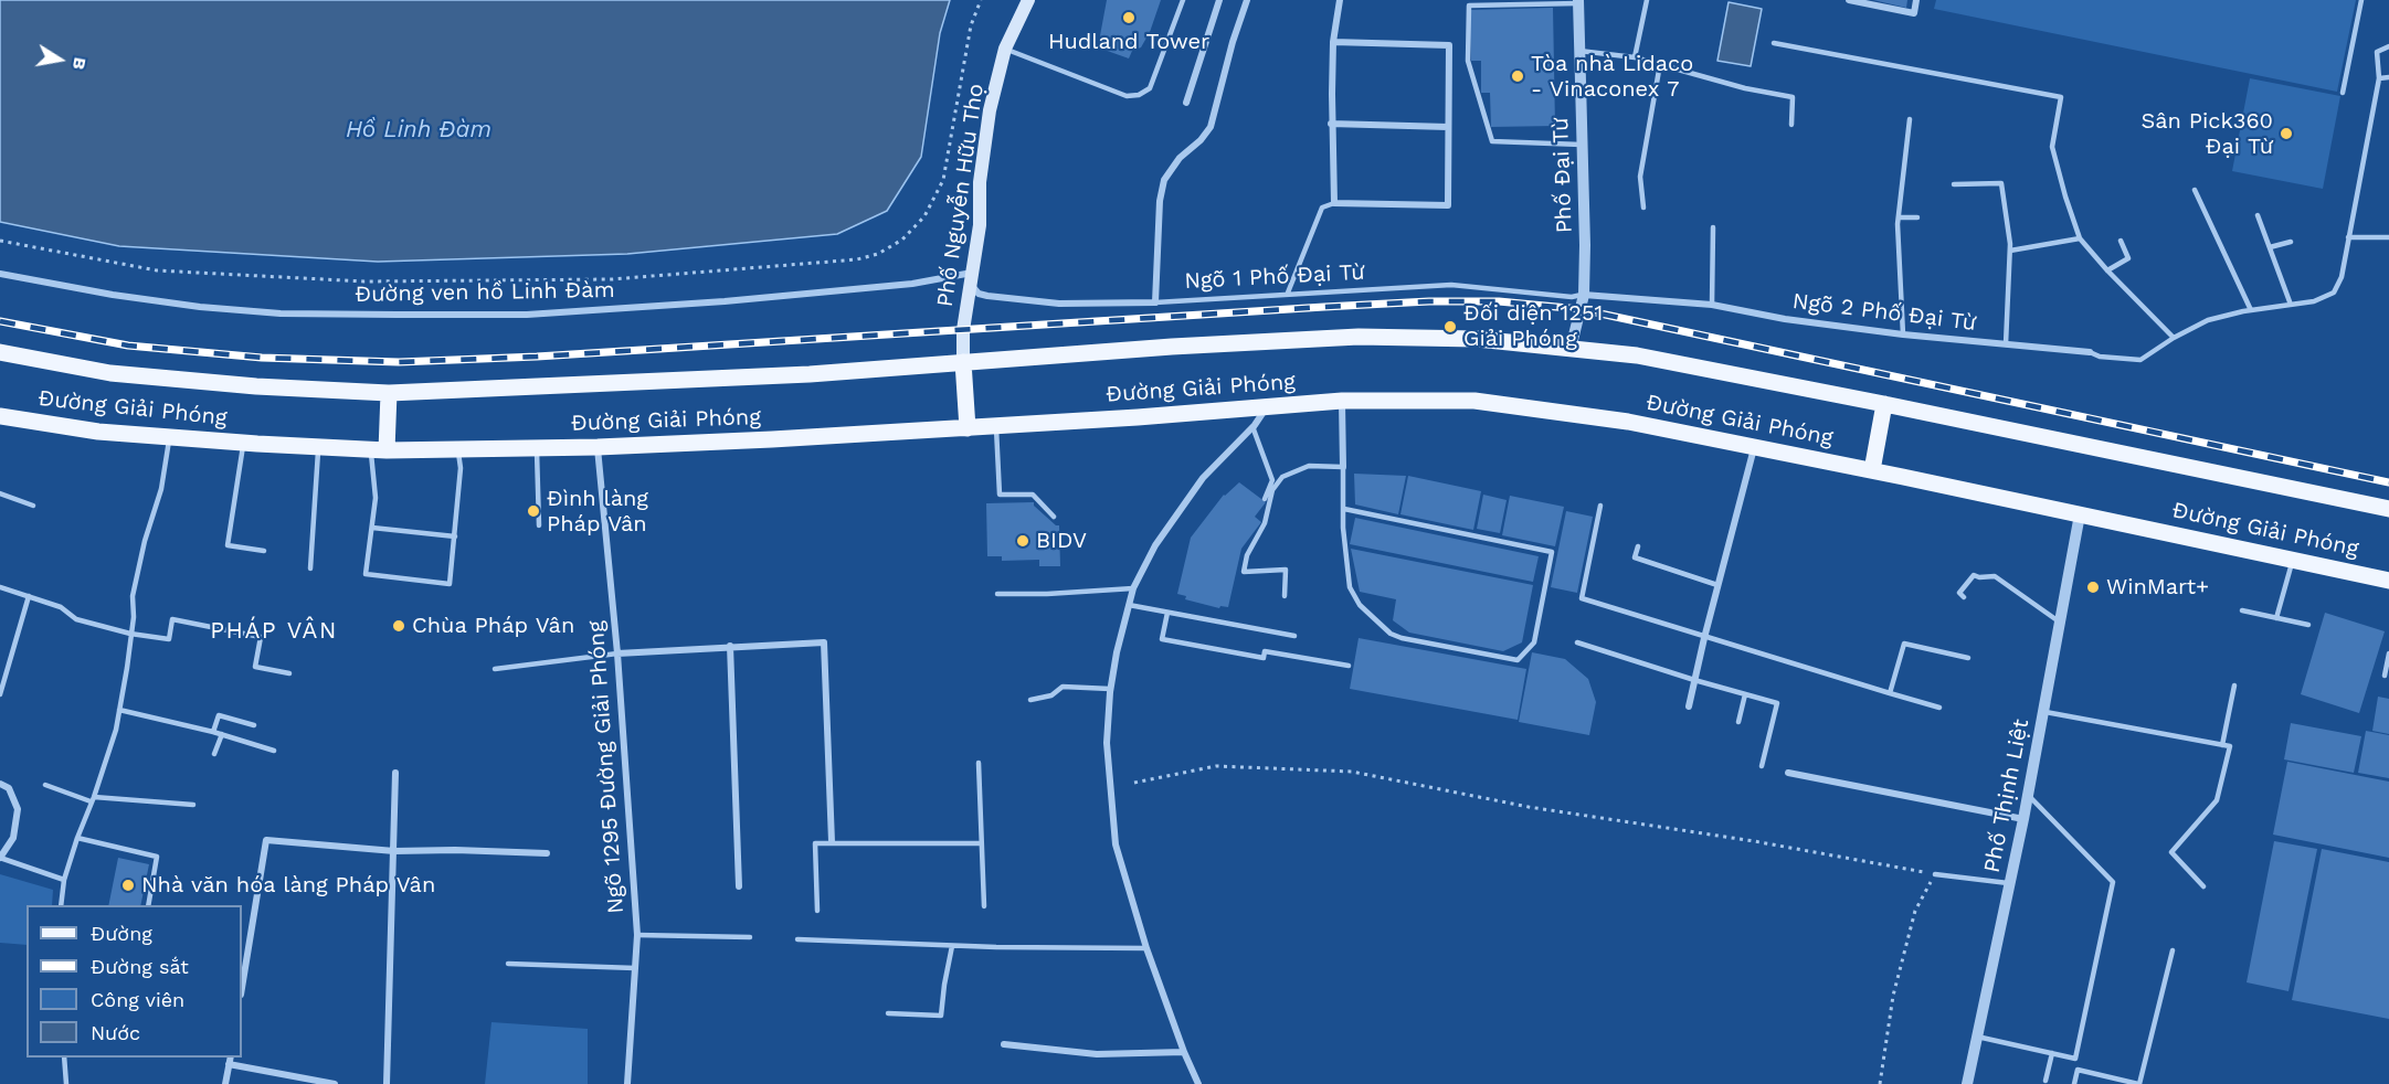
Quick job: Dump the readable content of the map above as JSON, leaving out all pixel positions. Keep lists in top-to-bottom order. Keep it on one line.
{"streets":{"main road":["Phố Nguyễn Hữu Thọ","Đường Giải Phóng"],"street":["Phố Đại Từ","Ngõ 1 Phố Đại Từ","Đường ven hồ Linh Đàm","Ngõ 2 Phố Đại Từ","Ngõ 1295 Đường Giải Phóng","Phố Thịnh Liệt"]},"crossings":[["Phố Đại Từ","Ngõ 1 Phố Đại Từ"],["Phố Đại Từ","Ngõ 2 Phố Đại Từ"],["Phố Đại Từ","Đường Giải Phóng"],["Phố Nguyễn Hữu Thọ","Ngõ 1 Phố Đại Từ"],["Phố Nguyễn Hữu Thọ","Đường ven hồ Linh Đàm"],["Phố Nguyễn Hữu Thọ","Đường Giải Phóng"],["Ngõ 1 Phố Đại Từ","Đường ven hồ Linh Đàm"],["Ngõ 1 Phố Đại Từ","Ngõ 2 Phố Đại Từ"],["Đường Giải Phóng","Ngõ 1295 Đường Giải Phóng"],["Đường Giải Phóng","Phố Thịnh Liệt"]],"districts":["PHÁP VÂN"],"water":["Hồ Linh Đàm"],"places":["Hudland Tower","Tòa nhà Lidaco - Vinaconex 7","Sân Pick360 Đại Từ","Đối diện 1251 Giải Phóng","Đình làng Pháp Vân","BIDV","WinMart+","Chùa Pháp Vân","Nhà văn hóa làng Pháp Vân"],"legend":["Đường","Đường sắt","Công viên","Nước"],"north":"right"}
